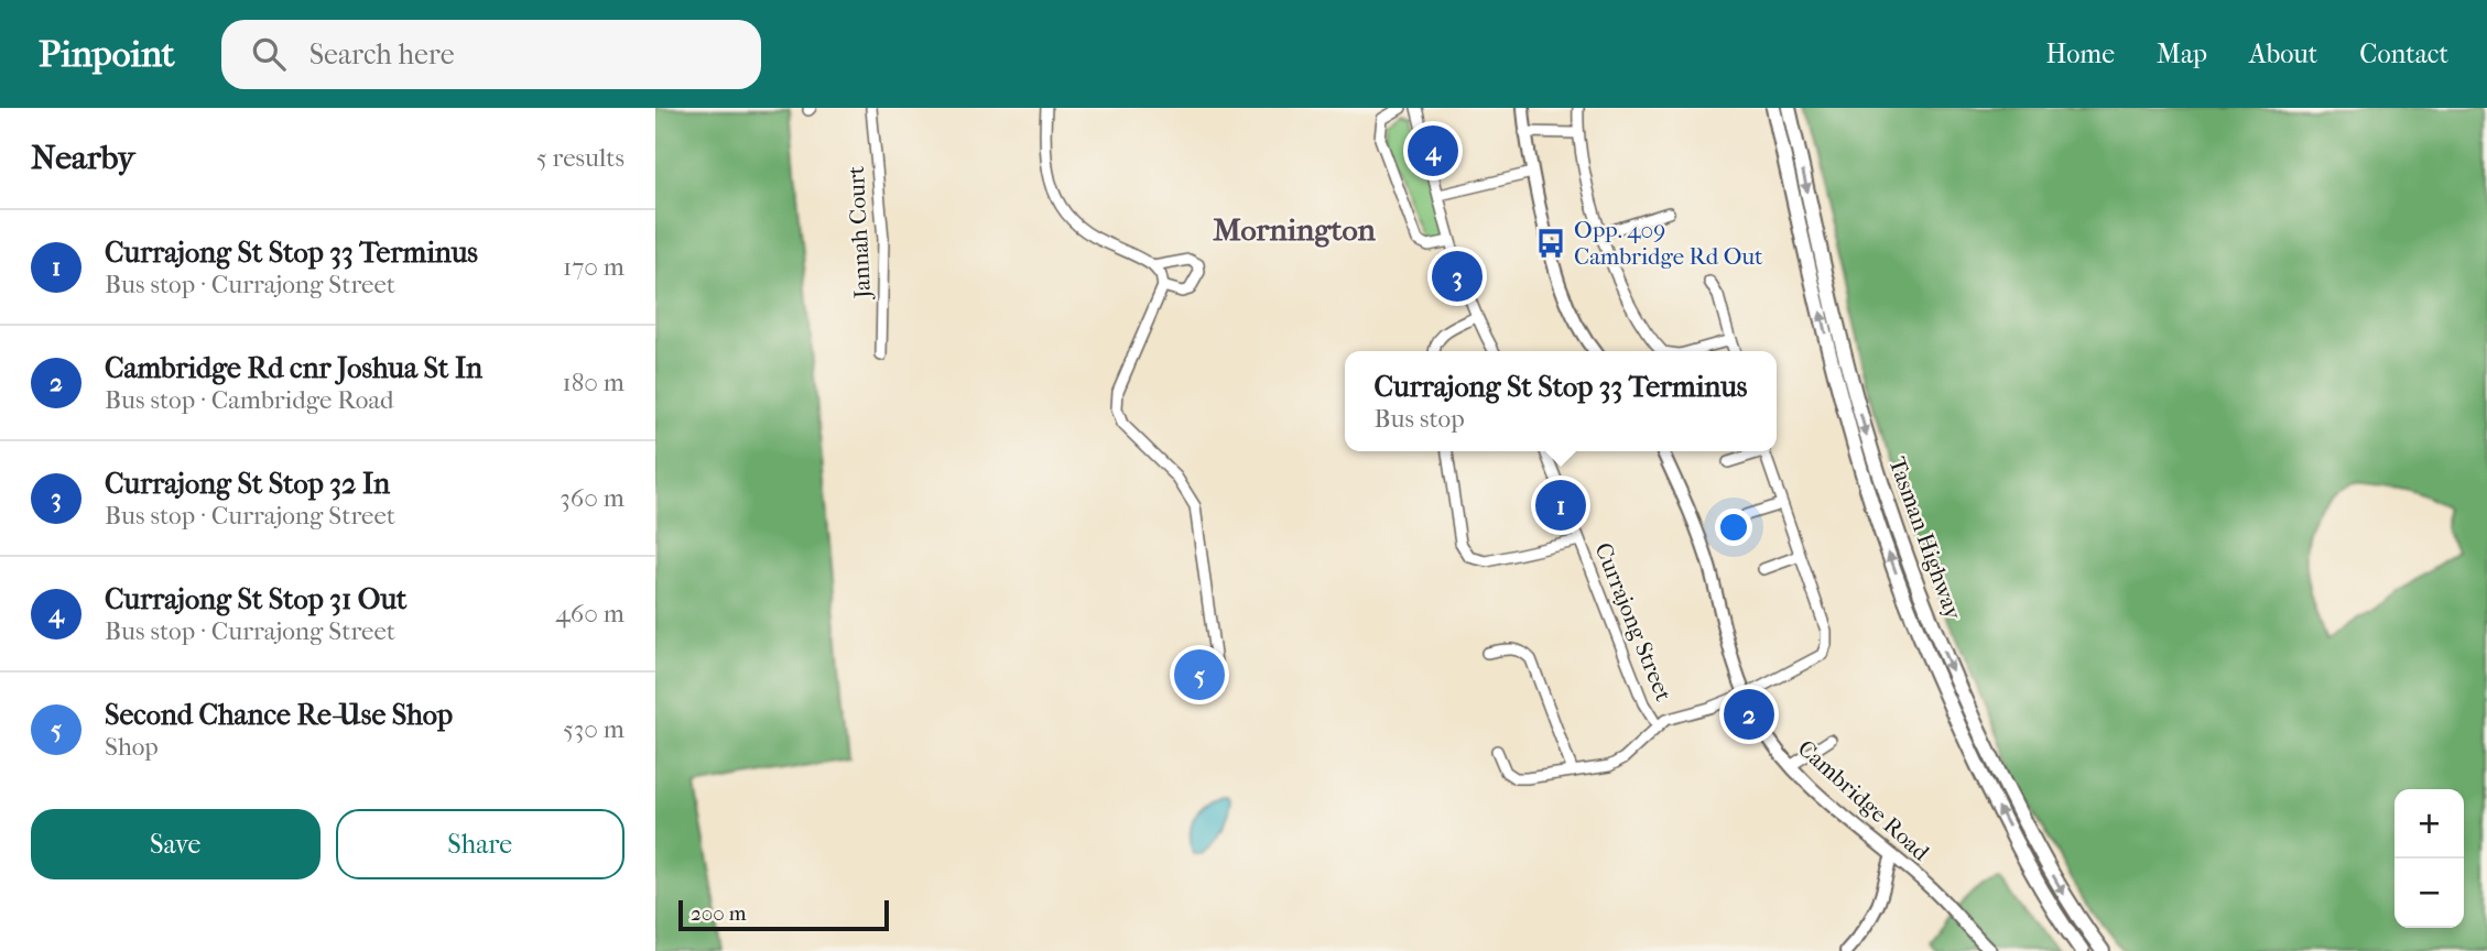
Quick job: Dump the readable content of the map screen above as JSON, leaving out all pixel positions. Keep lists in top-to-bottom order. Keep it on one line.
{"streets":{"highway":["Tasman Highway"],"main road":["Cambridge Road"],"street":["Jannah Court","Currajong Street"]},"districts":["Mornington"],"places":{"bus stop":["Opp. 409 Cambridge Rd Out"]},"scale_bar":"200 m","page":{"header":"Pinpoint","search":"Search here","nav":["Home","Map","About","Contact"],"heading":["Nearby","5 results"],"pins":["4","3","1","5","2"],"list":[{"mark":"1","name":"Currajong St Stop 33 Terminus","note":"Bus stop · Currajong Street","value":"170 m"},{"mark":"2","name":"Cambridge Rd cnr Joshua St In","note":"Bus stop · Cambridge Road","value":"180 m"},{"mark":"3","name":"Currajong St Stop 32 In","note":"Bus stop · Currajong Street","value":"360 m"},{"mark":"4","name":"Currajong St Stop 31 Out","note":"Bus stop · Currajong Street","value":"460 m"},{"mark":"5","name":"Second Chance Re-Use Shop","note":"Shop","value":"530 m"}],"popup":["Currajong St Stop 33 Terminus","Bus stop"],"buttons":["Save","Share"],"map_buttons":["+","−"],"scale":"200 m"}}
